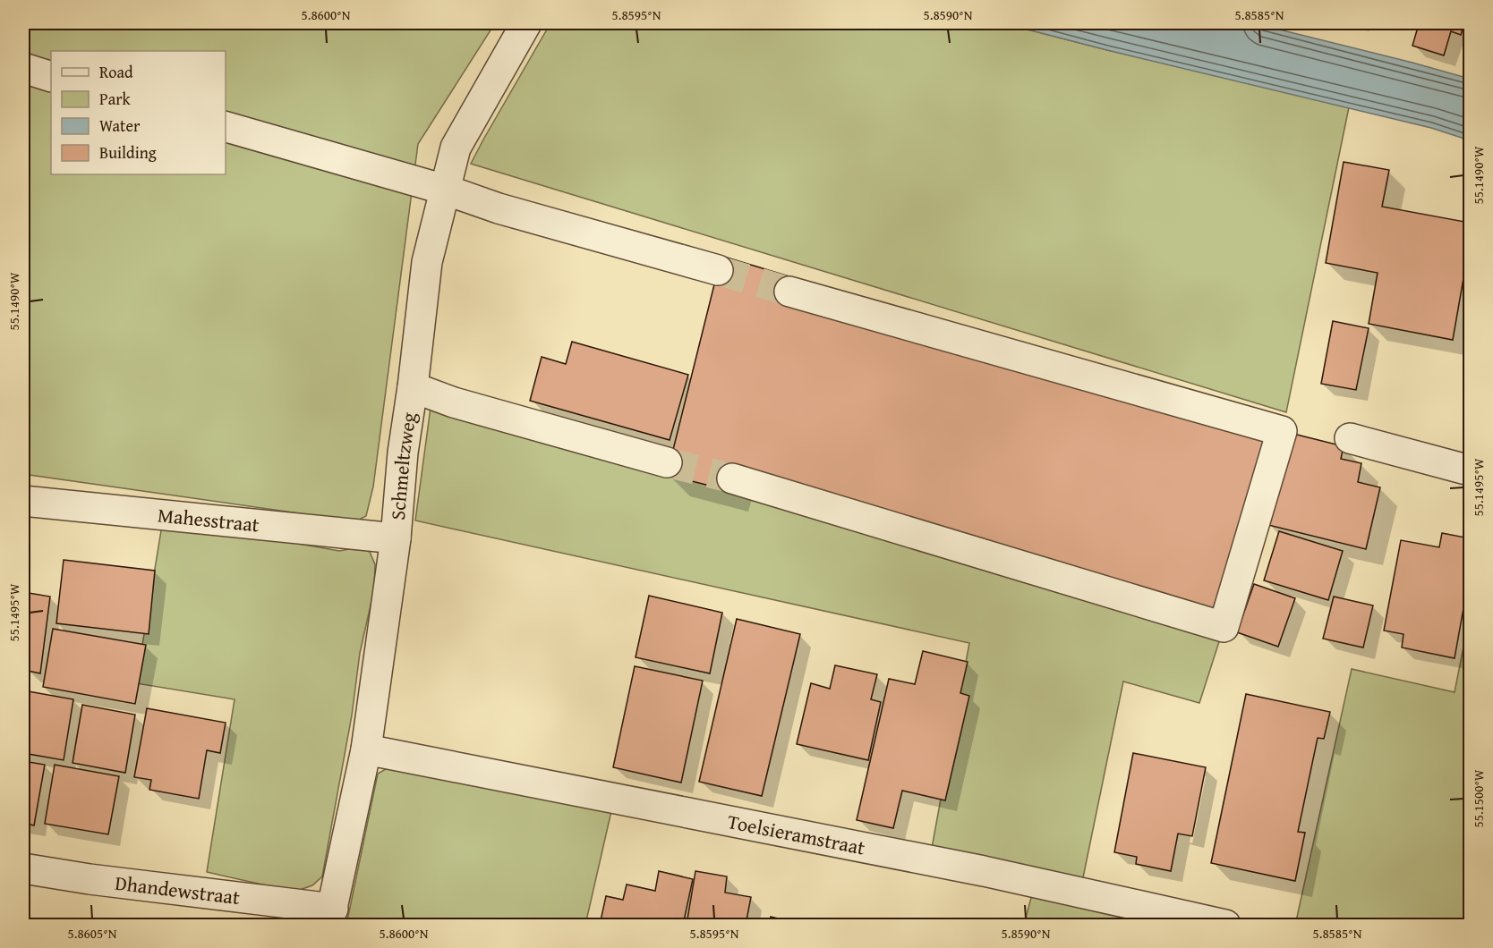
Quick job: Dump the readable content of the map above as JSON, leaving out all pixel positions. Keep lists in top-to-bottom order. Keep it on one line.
{"streets":{"street":["Schmeltzweg","Mahesstraat","Toelsieramstraat","Dhandewstraat"]},"crossings":[["Schmeltzweg","Mahesstraat"],["Schmeltzweg","Toelsieramstraat"],["Schmeltzweg","Dhandewstraat"]],"legend":["Road","Park","Water","Building"],"coordinates":["5.8600°N","5.8595°N","5.8590°N","5.8585°N","55.1490°W","55.1495°W","55.1500°W","5.8605°N"]}
